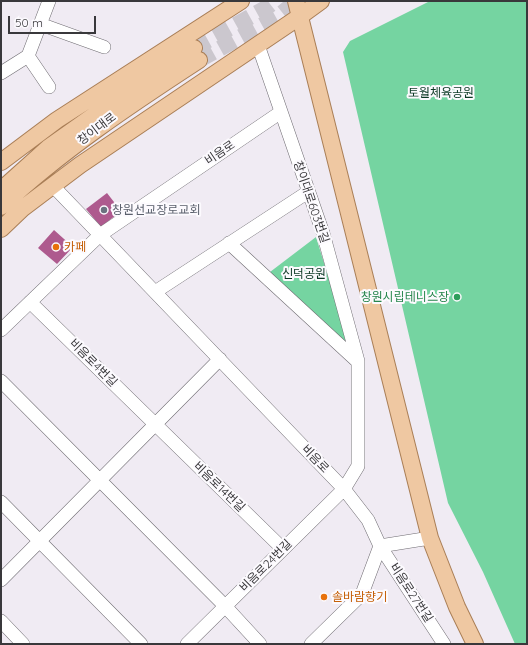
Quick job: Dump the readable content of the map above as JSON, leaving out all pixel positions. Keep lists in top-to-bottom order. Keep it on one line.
{"streets":{"main road":["창이대로"],"street":["비음로","창이대로603번길","비음로4번길","비음로14번길","비음로24번길","비음로27번길"]},"crossings":[["비음로","창이대로603번길"],["비음로","비음로24번길"],["비음로","비음로27번길"],["창이대로603번길","비음로24번길"],["비음로4번길","비음로14번길"],["비음로14번길","비음로24번길"]],"parks":["토월체육공원","신덕공원"],"places":["창원선교장로교회","카페","창원시립테니스장","솔바람향기"],"scale_bar":"50 m"}
